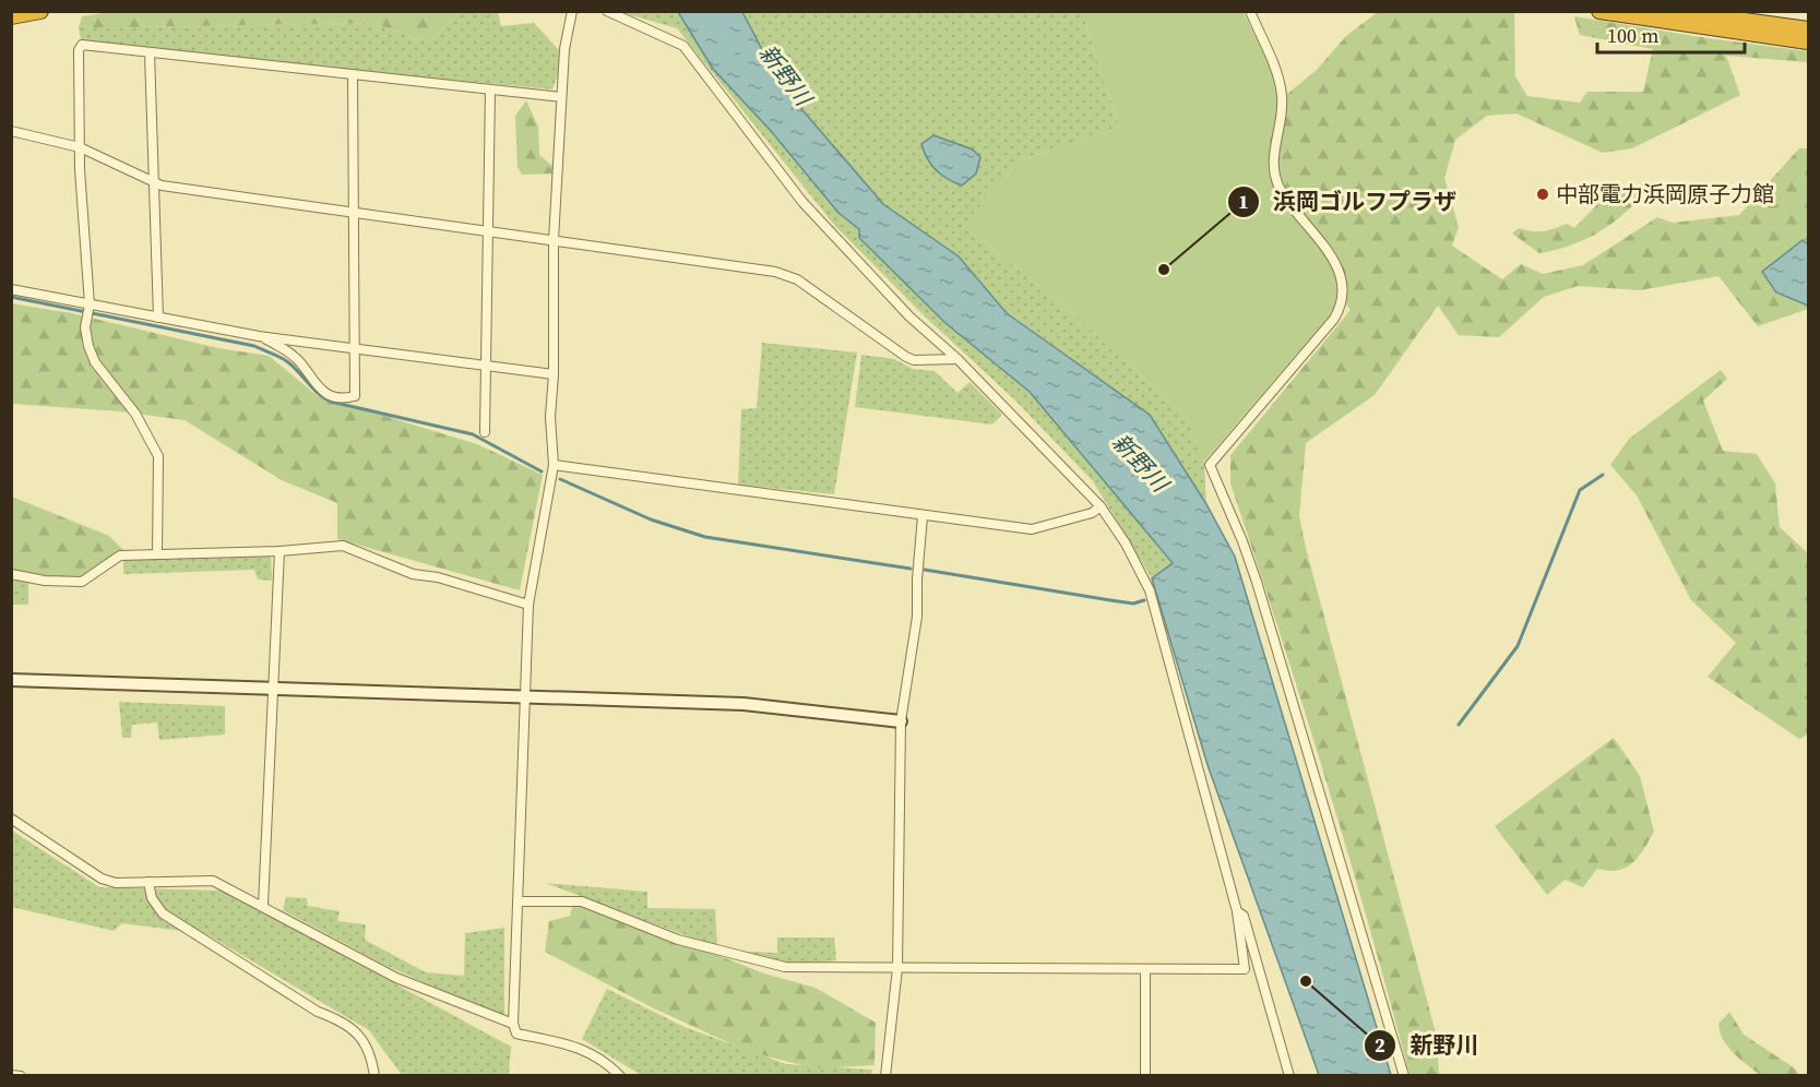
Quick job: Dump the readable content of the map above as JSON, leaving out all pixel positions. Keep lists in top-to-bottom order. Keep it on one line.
{"water":["新野川"],"places":["中部電力浜岡原子力館","浜岡ゴルフプラザ","新野川"],"scale_bar":"100 m"}
